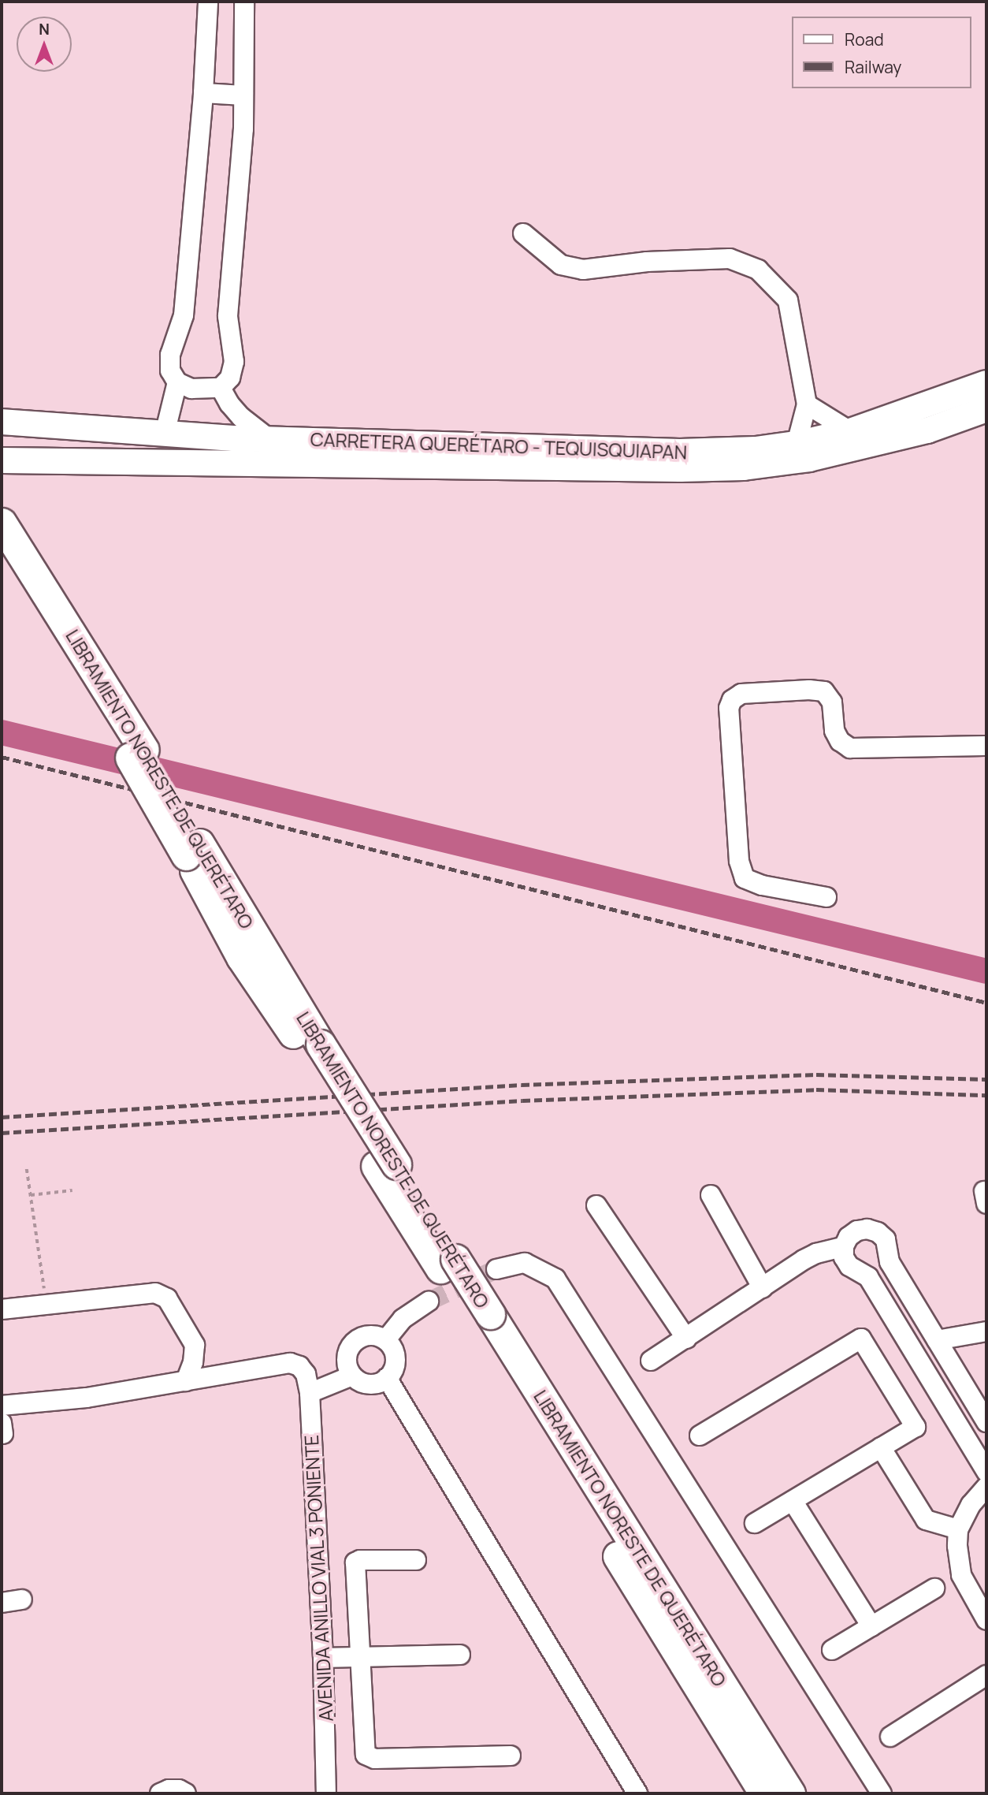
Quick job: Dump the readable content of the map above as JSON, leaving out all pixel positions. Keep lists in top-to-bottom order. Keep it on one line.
{"streets":{"highway":["LIBRAMIENTO NORESTE DE QUERÉTARO"],"main road":["CARRETERA QUERÉTARO - TEQUISQUIAPAN"],"street":["AVENIDA ANILLO VIAL 3 PONIENTE"]},"legend":["Road","Railway"],"north":"top"}
